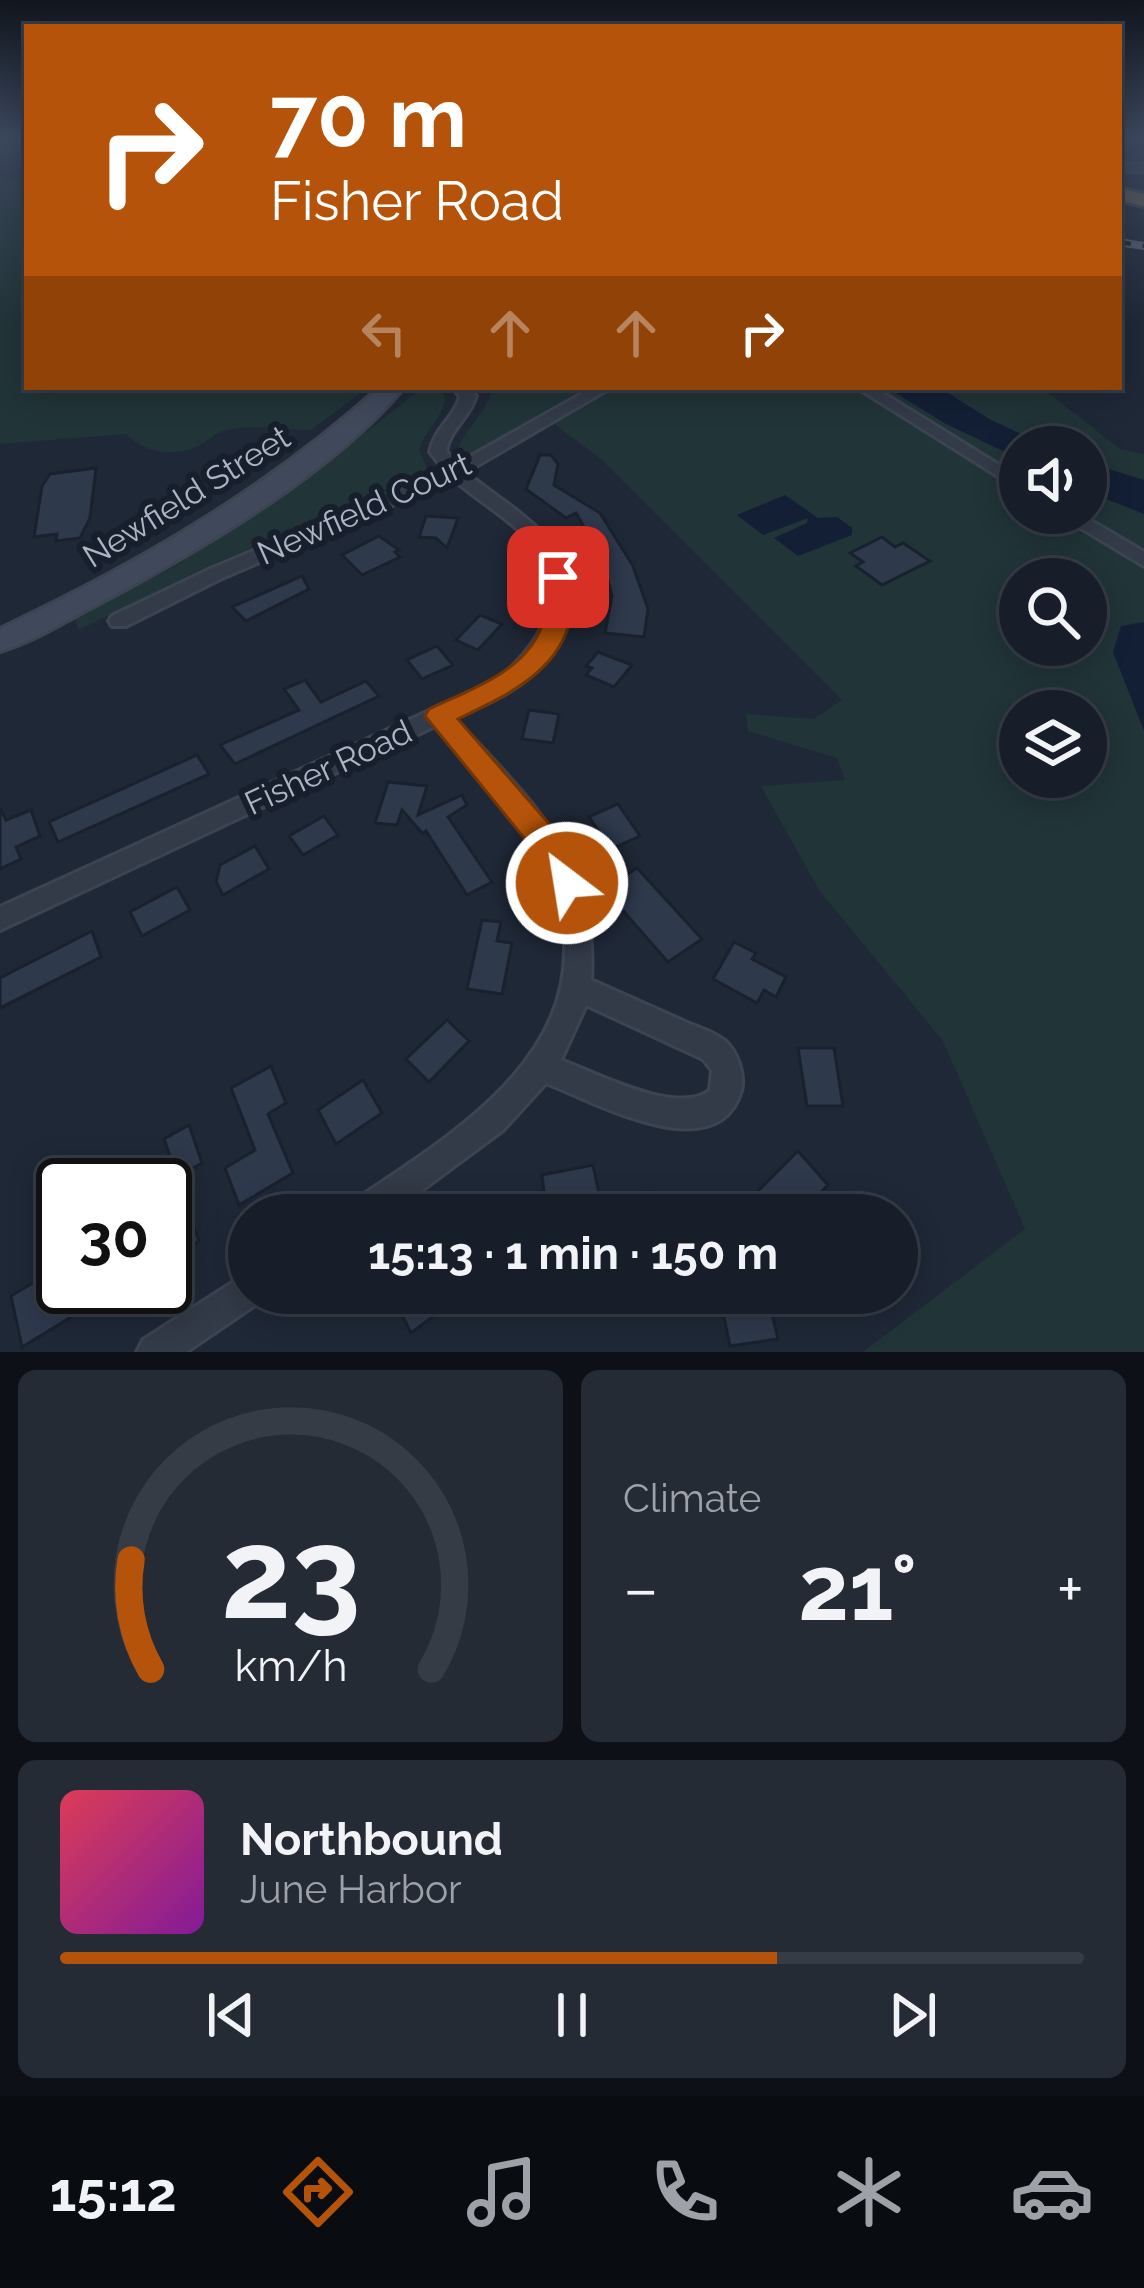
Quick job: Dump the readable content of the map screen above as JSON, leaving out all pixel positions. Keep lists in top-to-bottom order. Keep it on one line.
{"streets":{"main road":["Newfield Street"],"street":["Newfield Court","Fisher Road"]},"crossings":[["Newfield Court","Fisher Road"]],"page":{"turn":["70 m","Fisher Road"],"limit":"30","trip":"15:13 · 1 min · 150 m","tile":"Climate","heat":["−","21°","+"],"song":["Northbound","June Harbor"],"tabs":"15:12","gauge":["23","km/h"]}}
